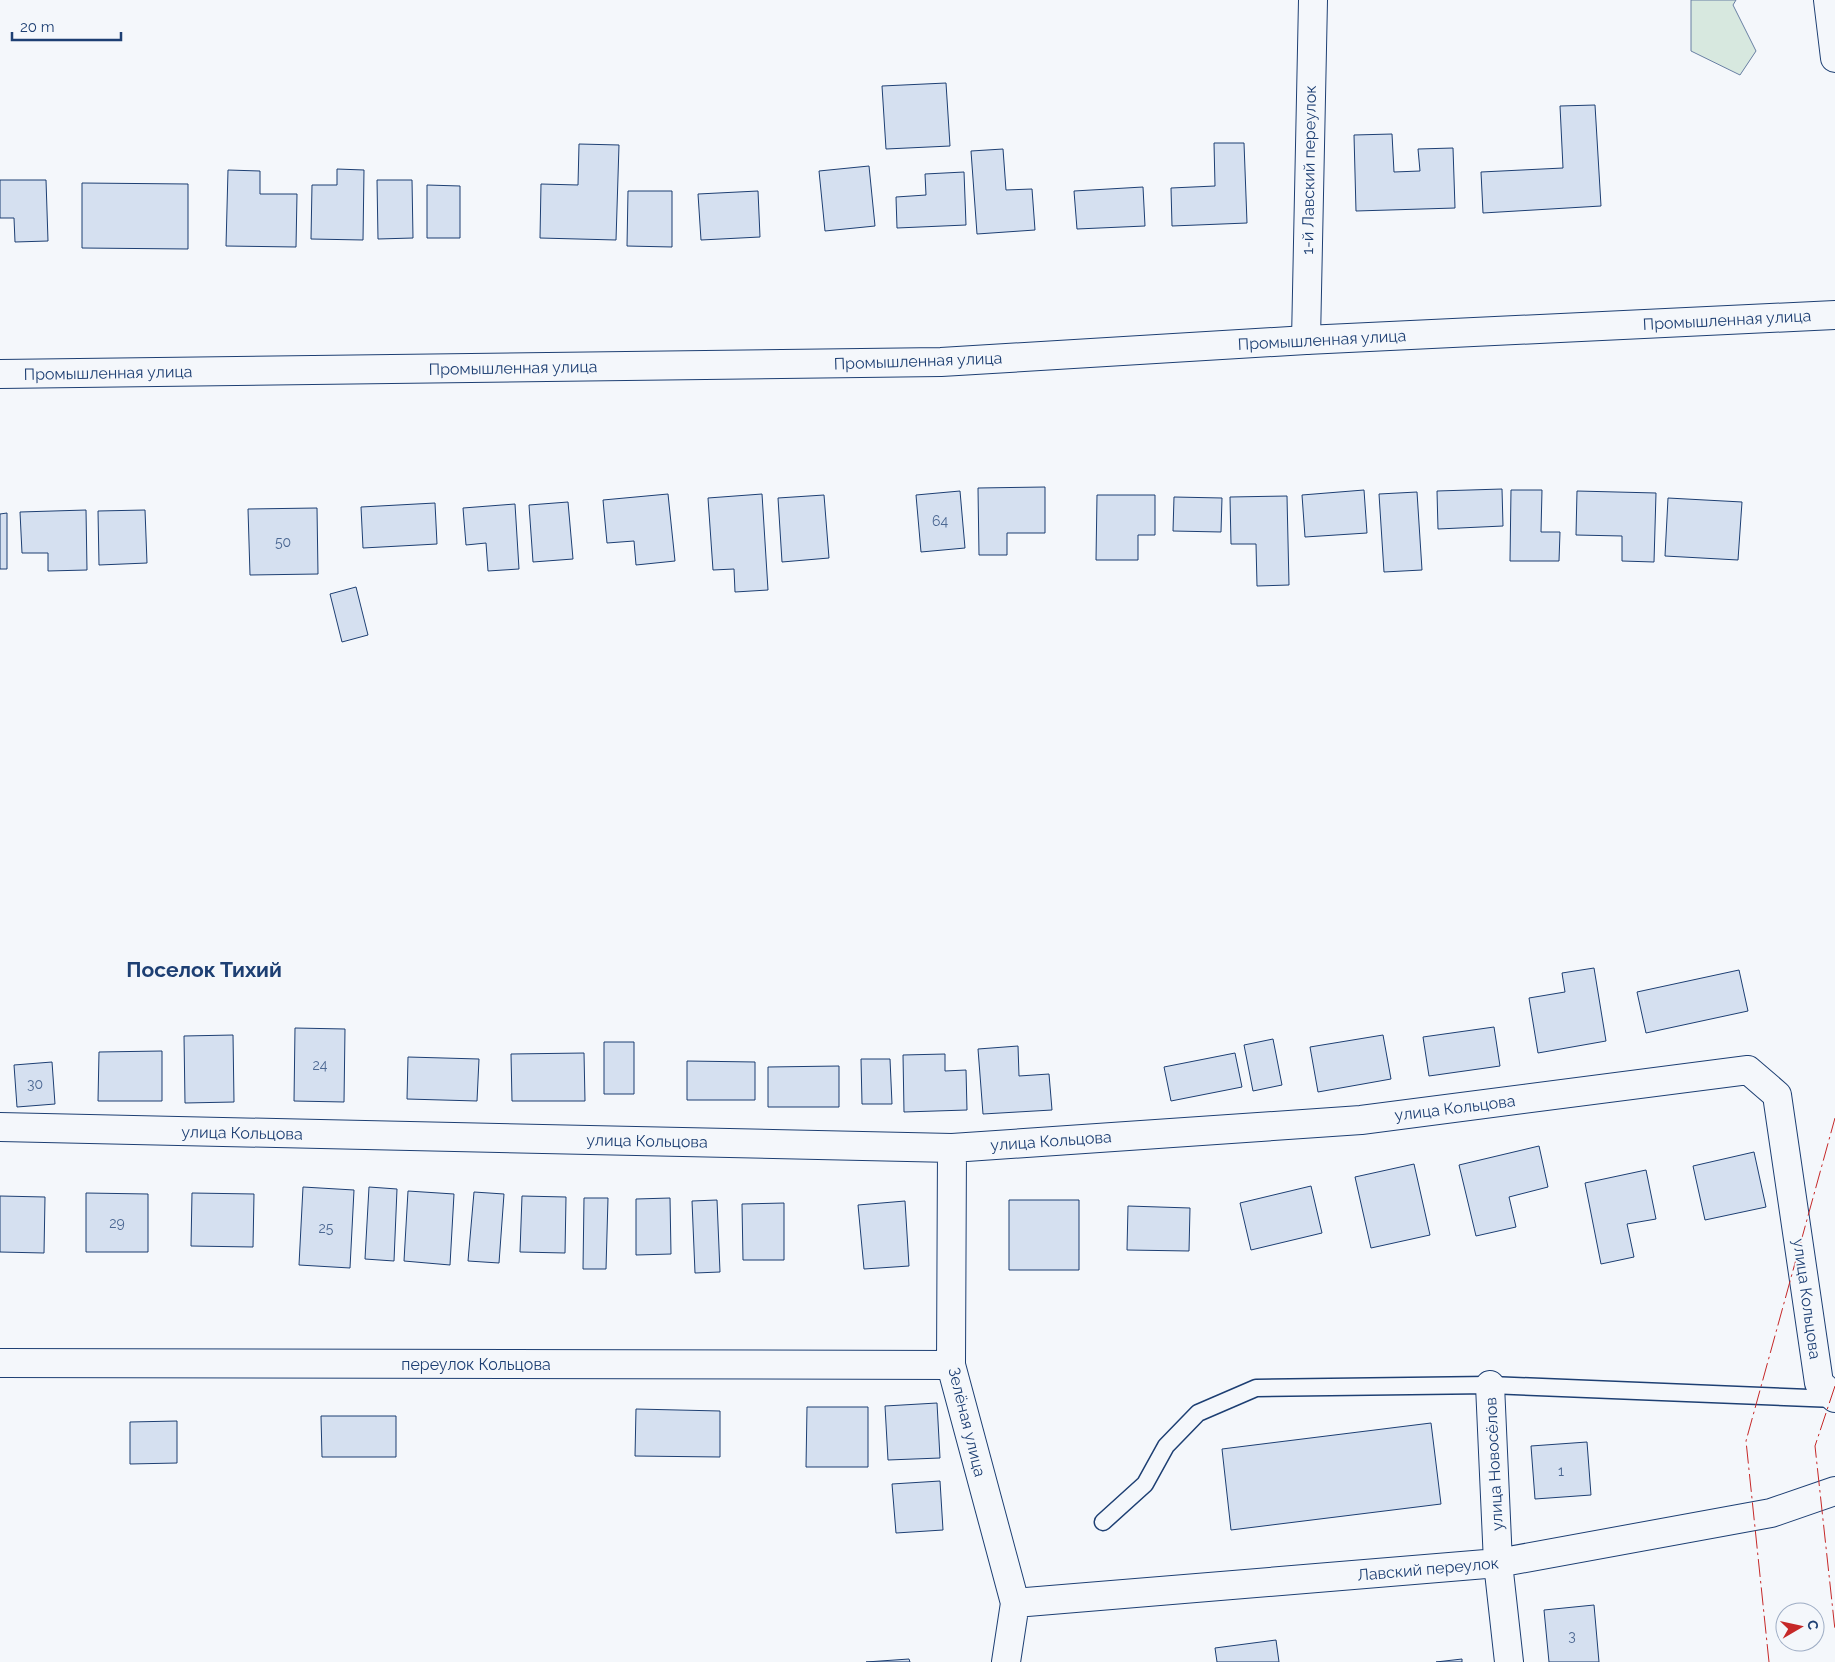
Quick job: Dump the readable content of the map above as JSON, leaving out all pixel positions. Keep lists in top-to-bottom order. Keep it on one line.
{"streets":{"main road":["1-й Лавский переулок","Промышленная улица","улица Кольцова","переулок Кольцова","Зелёная улица","улица Новосёлов","Лавский переулок"]},"crossings":[["1-й Лавский переулок","Промышленная улица"],["улица Кольцова","Зелёная улица"],["переулок Кольцова","Зелёная улица"],["Зелёная улица","Лавский переулок"],["улица Новосёлов","Лавский переулок"]],"districts":["Поселок Тихий"],"house_numbers":["64","50","24","30","29","25","1","3"],"scale_bar":"20 m","north":"right"}
